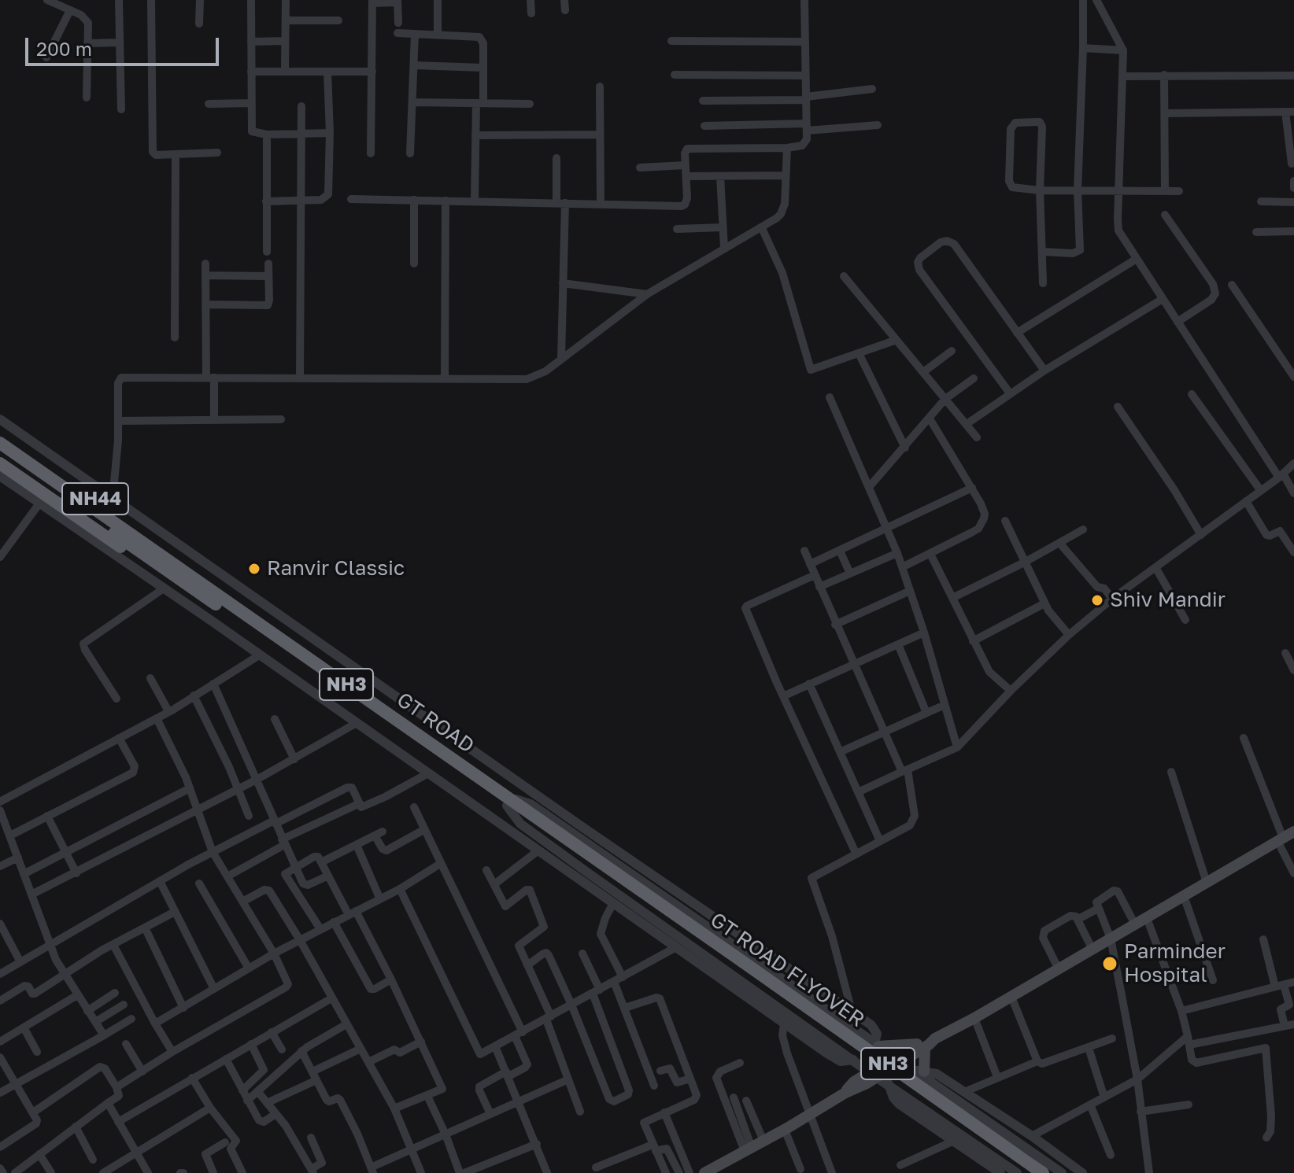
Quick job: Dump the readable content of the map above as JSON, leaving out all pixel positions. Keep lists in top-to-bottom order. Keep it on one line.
{"streets":{"highway":["NH44","NH3","GT ROAD","GT ROAD FLYOVER"]},"crossings":[["NH44","NH3"],["NH44","GT ROAD"],["NH3","GT ROAD"],["GT ROAD","GT ROAD FLYOVER"]],"places":["Ranvir Classic","Shiv Mandir","Parminder Hospital"],"scale_bar":"200 m"}
